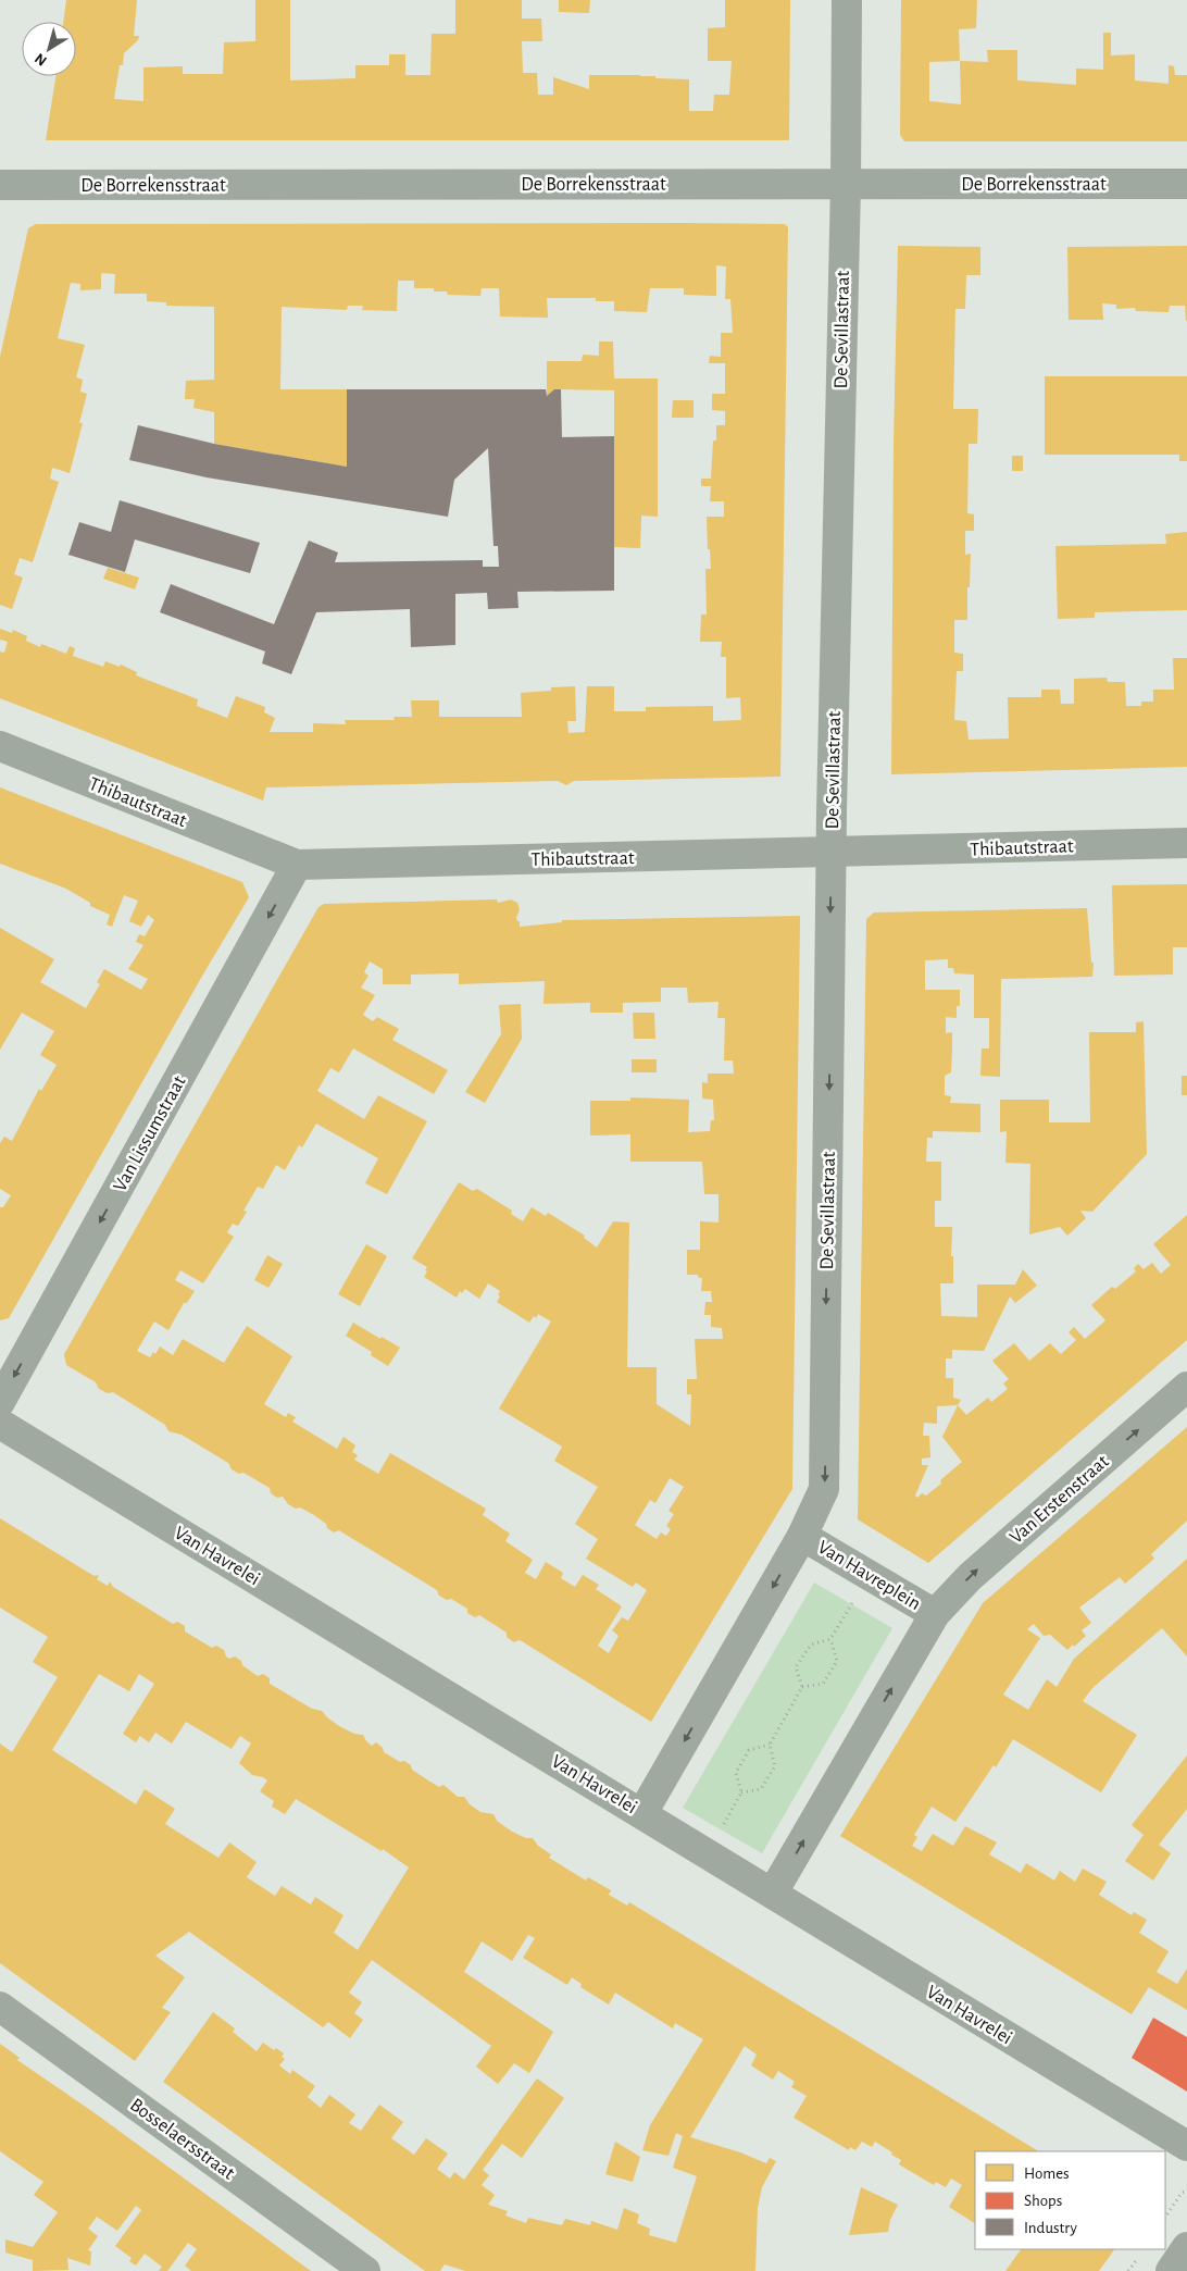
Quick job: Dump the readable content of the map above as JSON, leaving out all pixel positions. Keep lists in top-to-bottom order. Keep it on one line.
{"streets":{"street":["De Borrekensstraat","De Sevillastraat","Thibautstraat","Van Lissumstraat","Van Erstenstraat","Van Havrelei","Van Havreplein","Bosselaersstraat"]},"crossings":[["De Borrekensstraat","De Sevillastraat"],["De Sevillastraat","Thibautstraat"],["De Sevillastraat","Van Havreplein"],["Thibautstraat","Van Lissumstraat"],["Van Erstenstraat","Van Havreplein"],["Van Havrelei","Van Havreplein"]],"one_way":["De Sevillastraat","Van Lissumstraat","Van Erstenstraat"],"legend":["Homes","Shops","Industry"],"north":"bottom left"}
